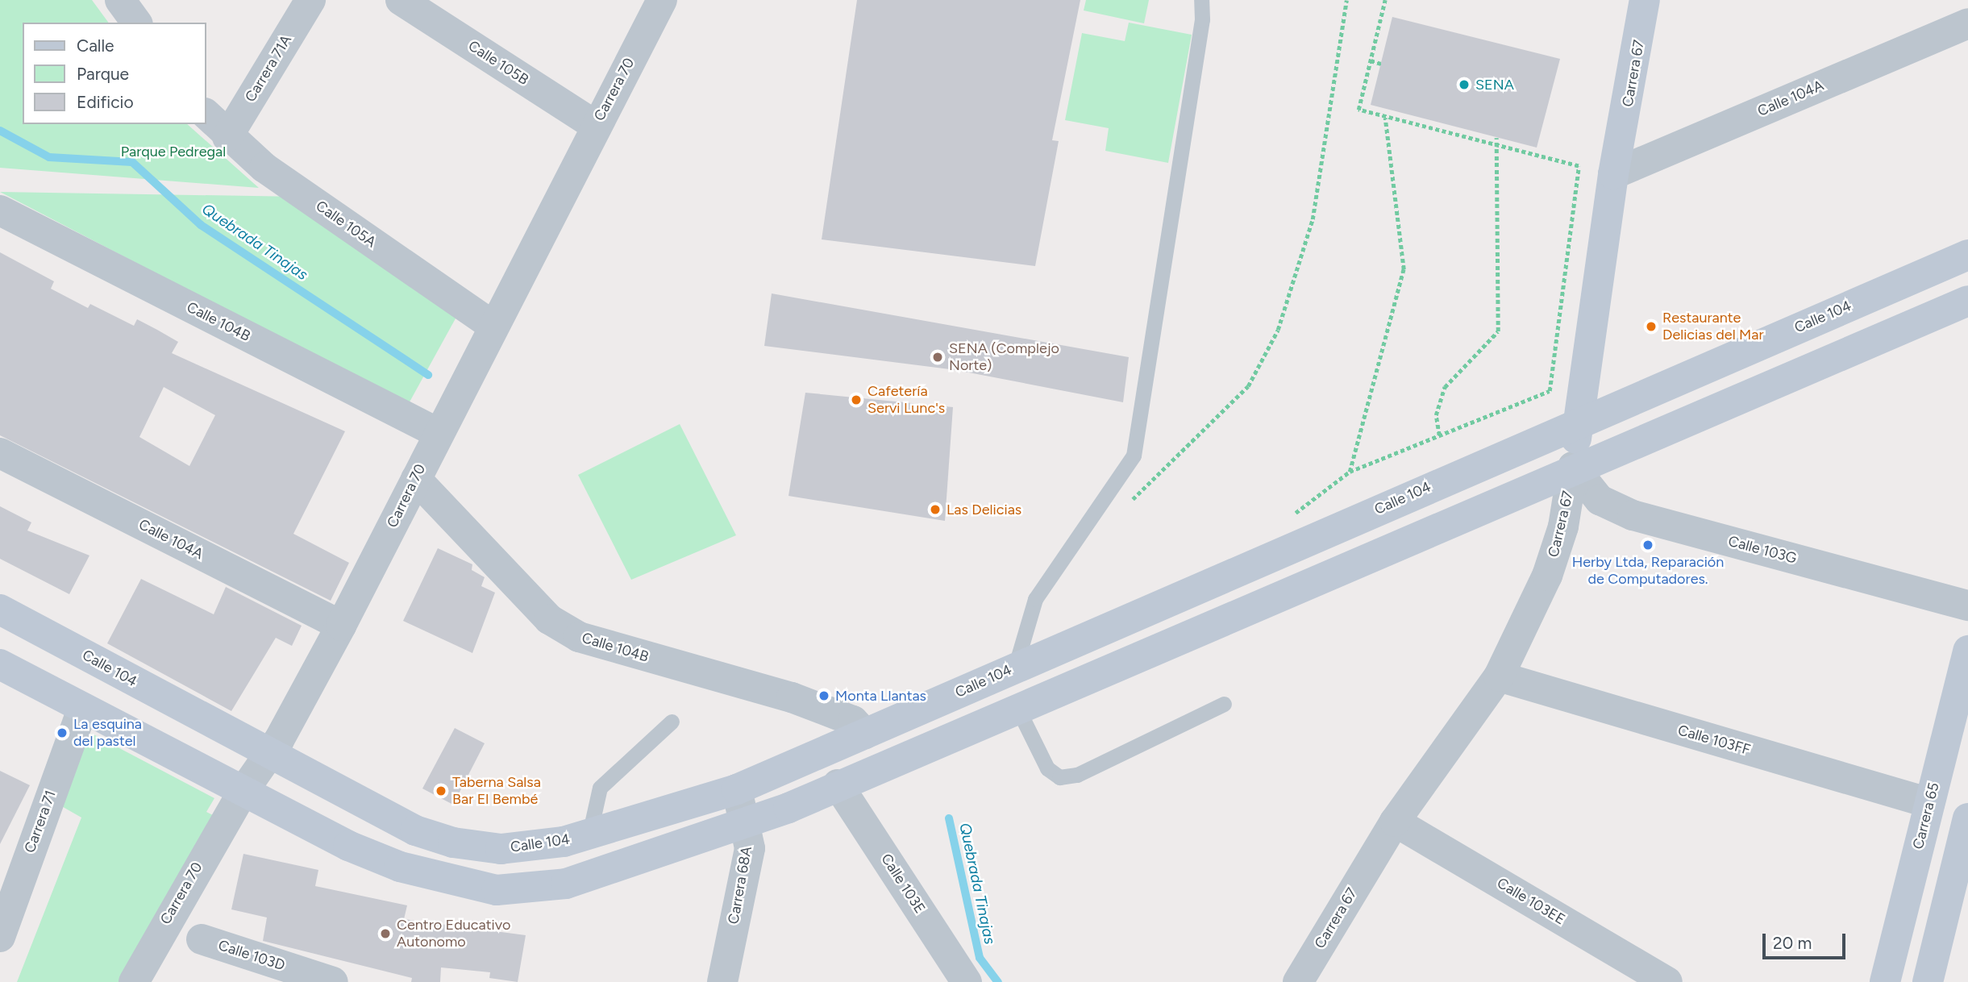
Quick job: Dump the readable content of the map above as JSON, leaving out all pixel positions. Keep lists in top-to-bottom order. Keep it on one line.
{"streets":{"main road":["Carrera 67","Calle 104","Carrera 65"],"street":["Calle 105B","Carrera 71A","Carrera 70","Calle 104A","Calle 105A","Calle 104B","Calle 103G","Calle 103FF","Carrera 71","Calle 103E","Carrera 68A","Calle 103EE","Calle 103D"]},"crossings":[["Calle 105B","Carrera 70"],["Carrera 71A","Calle 105A"],["Carrera 67","Calle 104A"],["Carrera 67","Calle 104"],["Carrera 67","Calle 103G"],["Carrera 67","Calle 103FF"],["Carrera 67","Calle 103EE"],["Carrera 70","Calle 104A"],["Carrera 70","Calle 105A"],["Carrera 70","Calle 104"],["Carrera 70","Calle 104B"],["Calle 104","Calle 104B"],["Calle 104","Carrera 68A"],["Calle 103FF","Carrera 65"]],"water":["Quebrada Tinajas"],"parks":["Parque Pedregal"],"places":["SENA","Restaurante Delicias del Mar","SENA (Complejo Norte)","Cafetería Servi Lunc's","Las Delicias","Herby Ltda, Reparación de Computadores.","Monta Llantas","La esquina del pastel","Taberna Salsa Bar El Bembé","Centro Educativo Autonomo"],"legend":["Calle","Parque","Edificio"],"scale_bar":"20 m"}
